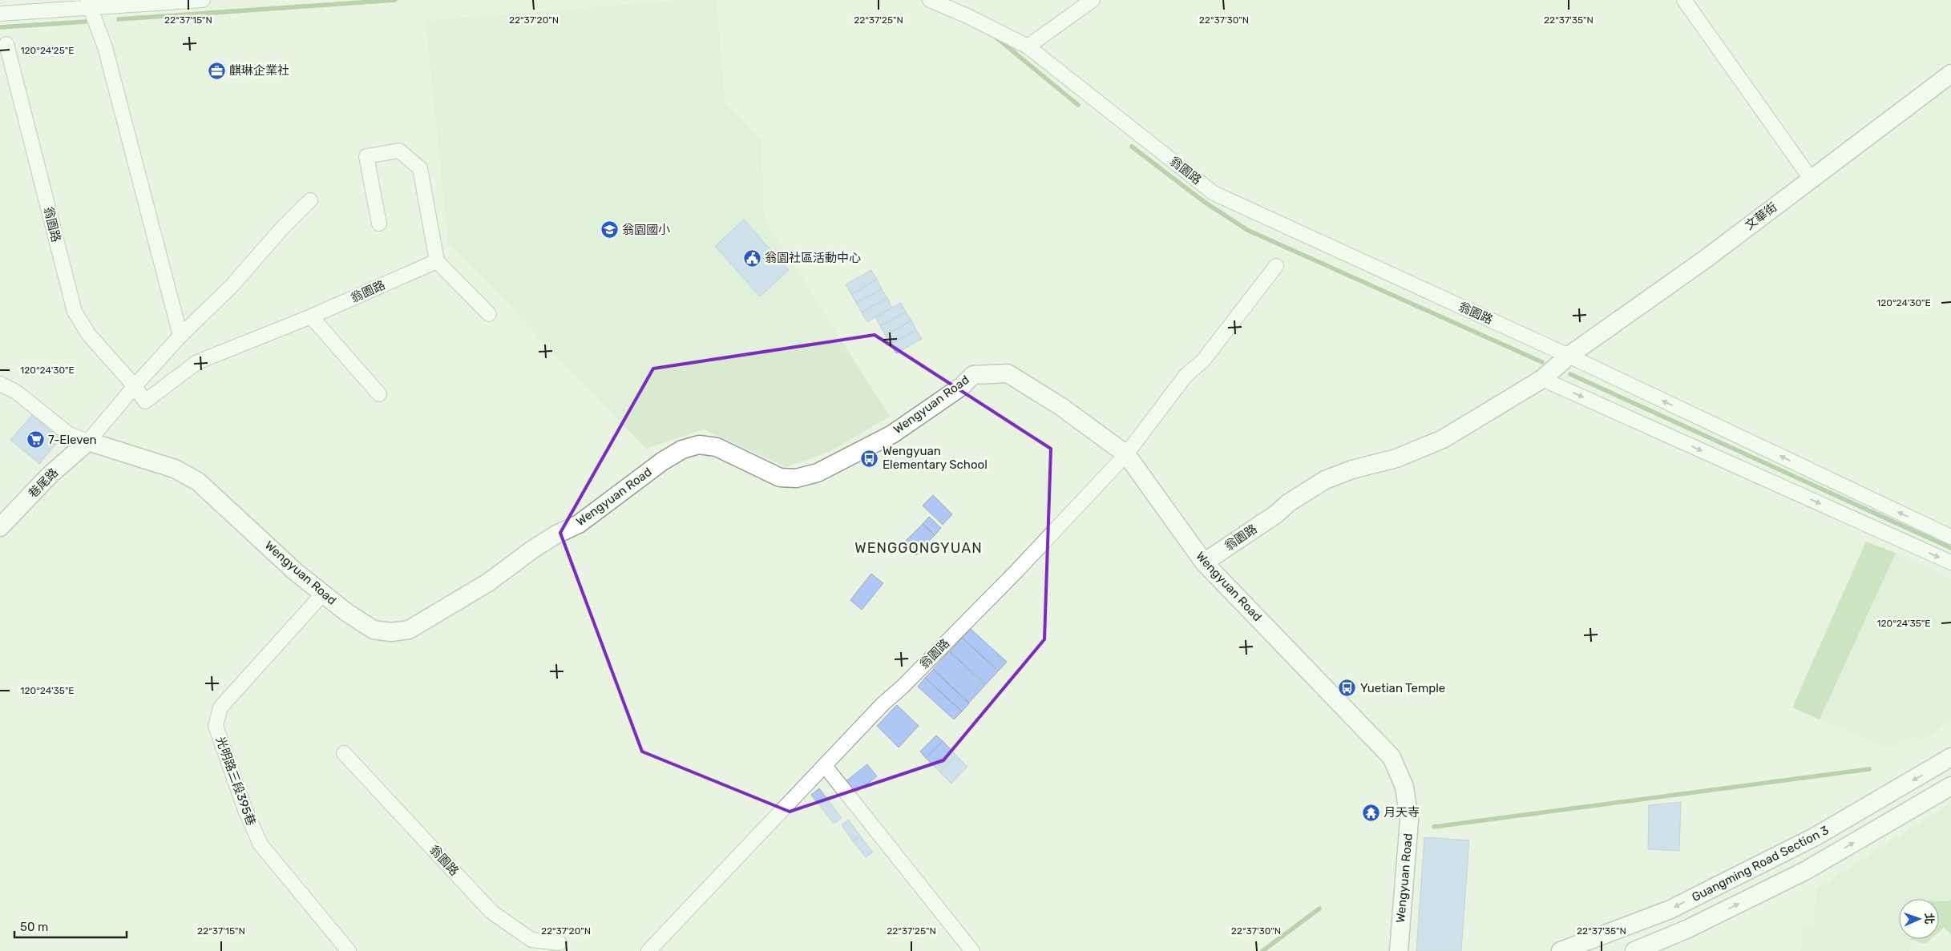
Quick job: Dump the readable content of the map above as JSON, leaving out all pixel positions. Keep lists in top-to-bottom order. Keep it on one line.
{"streets":{"street":["翁園路","文華街","Wengyuan Road","巷尾路","光明路三段395巷","Guangming Road Section 3"]},"crossings":[["翁園路","文華街"],["翁園路","Wengyuan Road"],["Wengyuan Road","巷尾路"],["Wengyuan Road","光明路三段395巷"]],"districts":["WENGGONGYUAN"],"places":{"office":["麒琳企業社"],"school or university":["翁園國小"],"public building":["翁園社區活動中心"],"supermarket":["7-Eleven"],"bus stop":["Wengyuan Elementary School","Yuetian Temple"],"temple":["月天寺"]},"scale_bar":"50 m","north":"right","coordinates":["22°37'15\"N","22°37'20\"N","22°37'25\"N","22°37'30\"N","22°37'35\"N","120°24'25\"E","120°24'30\"E","120°24'35\"E"]}
